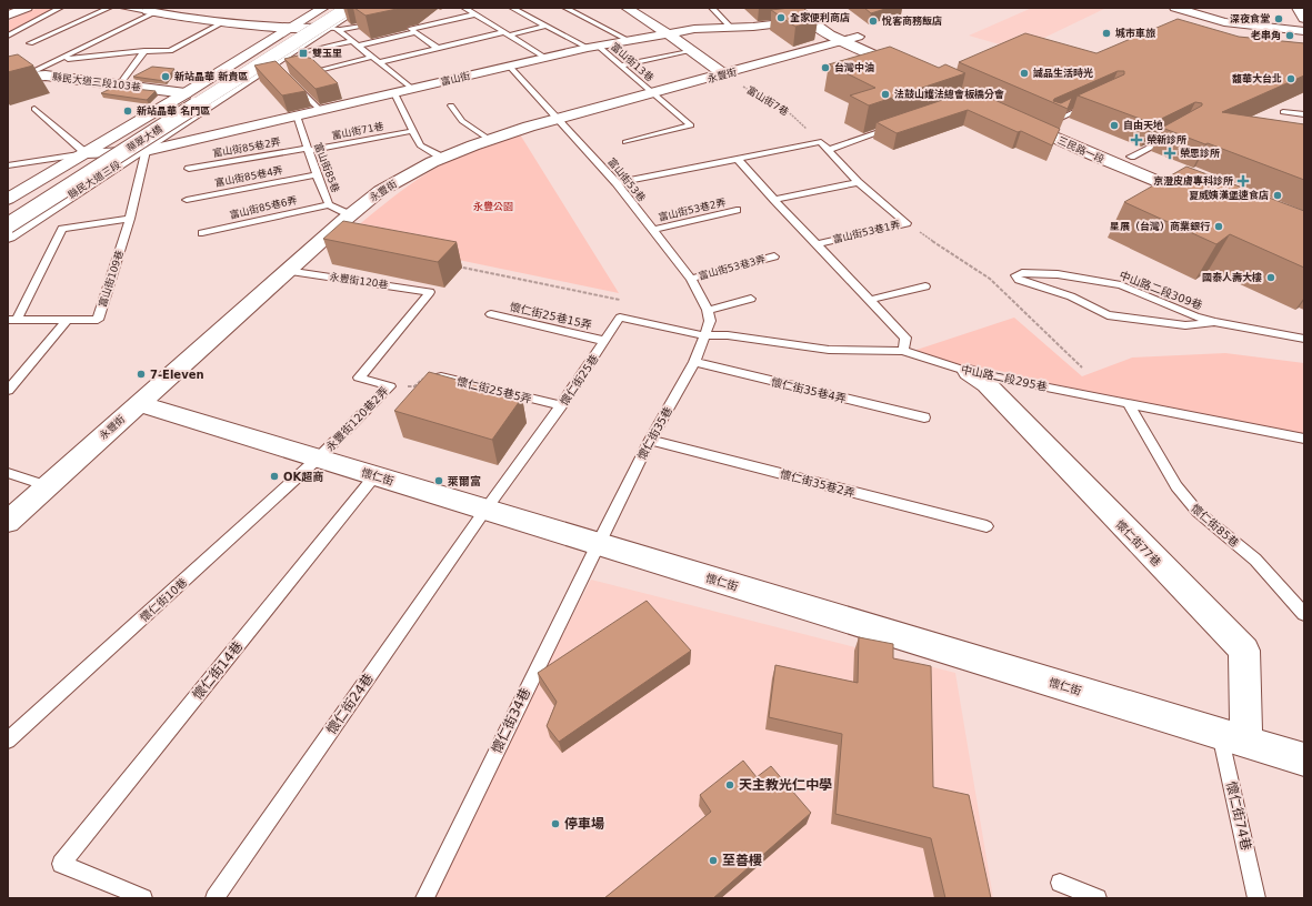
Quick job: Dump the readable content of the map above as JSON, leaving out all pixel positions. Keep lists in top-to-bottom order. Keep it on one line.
{"streets":{"main road":["永豐街","富山街","縣民大道三段103巷","華翠大橋","三民路一段","縣民大道三段","懷仁街","懷仁街77巷"],"lane":["富山街13巷","富山街71巷","富山街85巷2弄","富山街85巷","富山街85巷4弄","富山街53巷","富山街85巷6弄","富山街53巷2弄","富山街53巷1弄","富山街53巷3弄","富山街109巷","永豐街120巷","中山路二段309巷","懷仁街25巷15弄","中山路二段295巷","懷仁街25巷","懷仁街25巷5弄","懷仁街35巷4弄","永豐街120巷2弄","懷仁街35巷","懷仁街35巷2弄","懷仁街85巷","懷仁街10巷","懷仁街14巷","懷仁街24巷","懷仁街34巷","懷仁街74巷"],"path":["富山街7巷"]},"crossings":[["富山街13巷","永豐街"],["富山街13巷","富山街"],["永豐街","富山街7巷"],["永豐街","富山街85巷"],["永豐街","富山街53巷"],["永豐街","永豐街120巷"],["永豐街","懷仁街"],["富山街","富山街85巷"],["富山街","縣民大道三段"],["富山街","富山街53巷"],["富山街","富山街109巷"],["富山街7巷","富山街53巷1弄"],["富山街71巷","富山街85巷2弄"],["富山街71巷","富山街85巷"],["富山街85巷2弄","富山街85巷"],["富山街85巷","富山街85巷4弄"],["富山街85巷","富山街85巷6弄"],["縣民大道三段","富山街109巷"],["富山街53巷","富山街53巷2弄"],["富山街53巷","富山街53巷3弄"],["富山街53巷","懷仁街35巷"],["富山街53巷1弄","中山路二段295巷"],["永豐街120巷","永豐街120巷2弄"],["懷仁街25巷15弄","懷仁街25巷"],["中山路二段295巷","懷仁街25巷"],["中山路二段295巷","懷仁街35巷"],["中山路二段295巷","懷仁街85巷"],["中山路二段295巷","懷仁街77巷"],["懷仁街25巷","懷仁街25巷5弄"],["懷仁街25巷","懷仁街35巷"],["懷仁街25巷","懷仁街"],["懷仁街25巷","懷仁街24巷"],["懷仁街35巷4弄","懷仁街35巷"],["永豐街120巷2弄","懷仁街"],["永豐街120巷2弄","懷仁街10巷"],["懷仁街35巷","懷仁街"],["懷仁街35巷","懷仁街35巷2弄"],["懷仁街35巷","懷仁街34巷"],["懷仁街","懷仁街77巷"],["懷仁街","懷仁街10巷"],["懷仁街","懷仁街14巷"],["懷仁街","懷仁街24巷"],["懷仁街","懷仁街34巷"],["懷仁街","懷仁街74巷"]],"parks":["永豐公園"],"places":{"other":["全家便利商店","深夜食堂","悅客商務飯店","城市車旅","老串角","台灣中油","誠品生活時光","新站晶華 新貴區","馥華大台北","法鼓山護法總會板橋分會","新站晶華 名門區","自由天地","夏威姨漢堡速食店","星展（台灣）商業銀行","國泰人壽大樓","7-Eleven","OK超商","萊爾富","天主教光仁中學","停車場","至善樓"],"transit":["雙玉里"],"health":["榮新診所","榮恩診所","京澄皮膚專科診所"]}}
